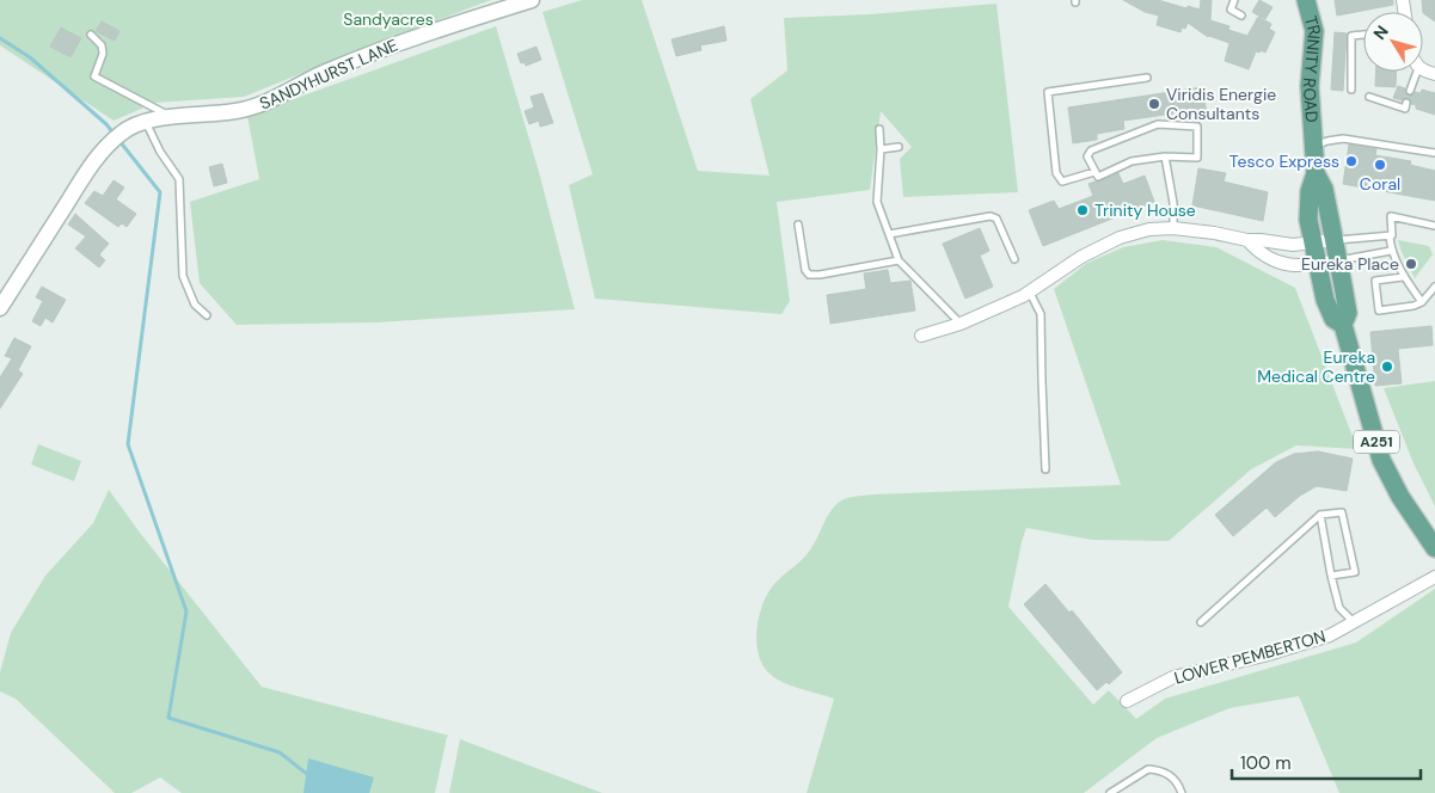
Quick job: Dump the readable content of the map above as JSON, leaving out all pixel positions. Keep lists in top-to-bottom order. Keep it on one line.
{"streets":{"main road":["TRINITY ROAD","A251"],"street":["SANDYHURST LANE","LOWER PEMBERTON"]},"parks":["Sandyacres"],"places":["Viridis Energie Consultants","Tesco Express","Coral","Trinity House","Eureka Place","Eureka Medical Centre"],"scale_bar":"100 m","north":"top left"}
